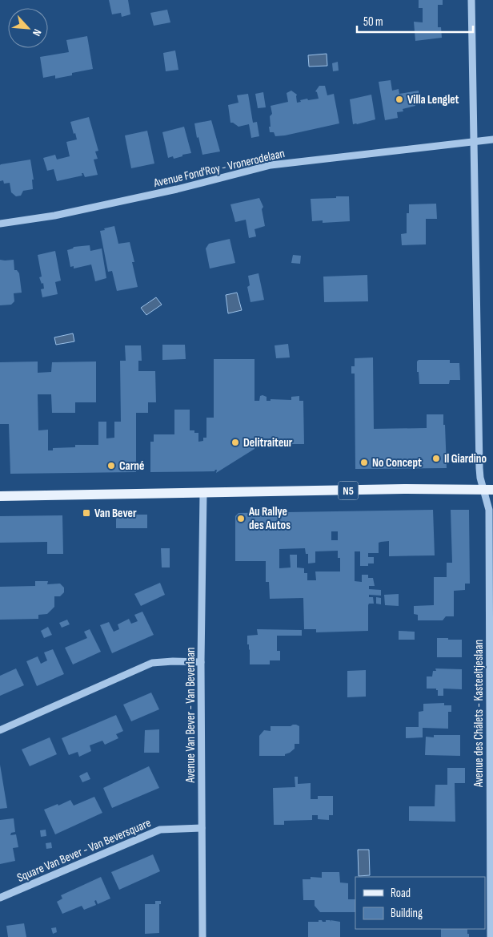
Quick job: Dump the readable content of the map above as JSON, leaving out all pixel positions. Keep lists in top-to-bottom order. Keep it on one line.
{"streets":{"main road":["N5"],"street":["Avenue Fond'Roy - Vronerodelaan","Avenue des Châlets - Kasteeltjeslaan","Avenue Van Bever - Van Beverlaan","Square Van Bever - Van Beversquare"]},"crossings":[["Avenue Fond'Roy - Vronerodelaan","Avenue des Châlets - Kasteeltjeslaan"],["N5","Avenue des Châlets - Kasteeltjeslaan"],["N5","Avenue Van Bever - Van Beverlaan"],["Avenue Van Bever - Van Beverlaan","Square Van Bever - Van Beversquare"]],"places":{"other":["Villa Lenglet","Delitraiteur","Il Giardino","No Concept","Carné","Au Rallye des Autos"],"transit":["Van Bever"]},"legend":["Road","Building"],"scale_bar":"50 m","north":"bottom right"}
